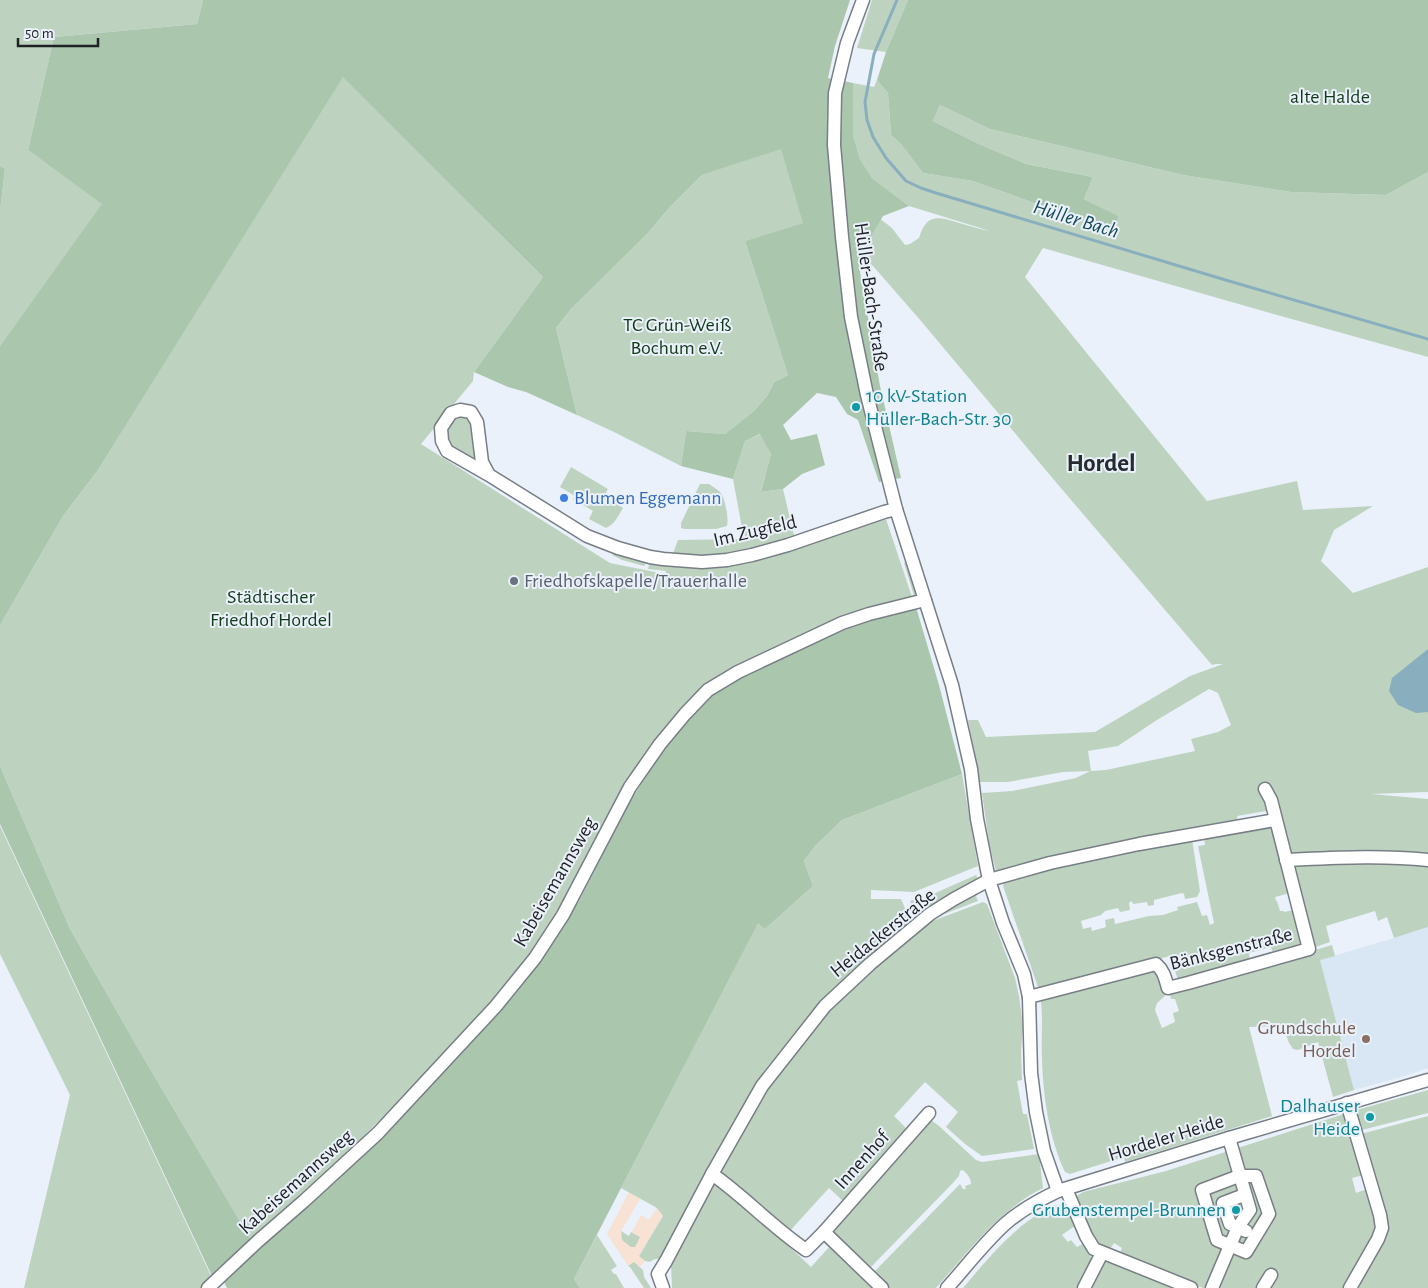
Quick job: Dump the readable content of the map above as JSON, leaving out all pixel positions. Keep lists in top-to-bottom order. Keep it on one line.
{"streets":{"street":["Hüller-Bach-Straße","Im Zugfeld","Kabeisemannsweg","Heidackerstraße","Bänksgenstraße","Hordeler Heide","Innenhof"]},"crossings":[["Hüller-Bach-Straße","Im Zugfeld"],["Hüller-Bach-Straße","Kabeisemannsweg"],["Hüller-Bach-Straße","Heidackerstraße"],["Hüller-Bach-Straße","Bänksgenstraße"],["Hüller-Bach-Straße","Hordeler Heide"],["Heidackerstraße","Innenhof"]],"districts":["Hordel"],"water":["Hüller Bach"],"parks":["alte Halde","TC Grün-Weiß Bochum e.V.","Städtischer Friedhof Hordel"],"places":["10 kV-Station Hüller-Bach-Str. 30","Blumen Eggemann","Friedhofskapelle/Trauerhalle","Grundschule Hordel","Dalhauser Heide","Grubenstempel-Brunnen"],"scale_bar":"50 m"}
